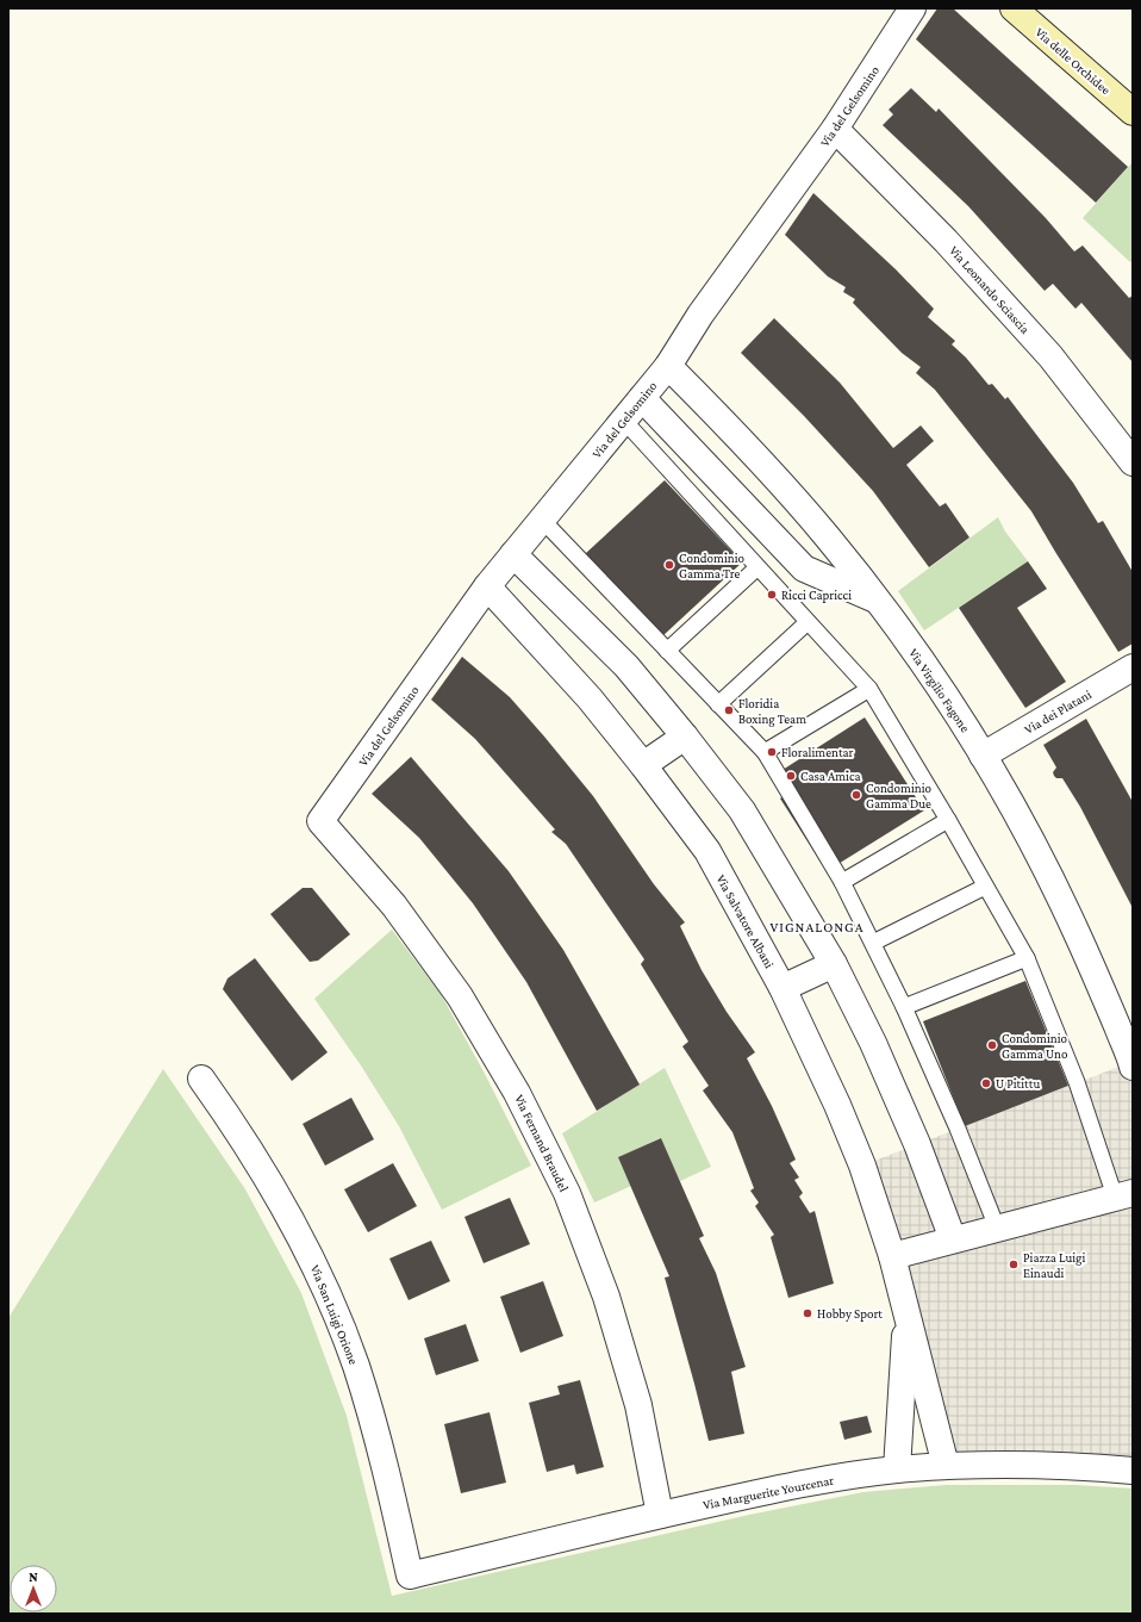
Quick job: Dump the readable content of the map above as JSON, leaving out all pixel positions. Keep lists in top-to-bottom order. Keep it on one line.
{"streets":{"main road":["Via delle Orchidee"],"street":["Via del Gelsomino","Via Leonardo Sciascia","Via Virgilio Fagone","Via dei Platani","Via Salvatore Albani","Via Fernand Braudel","Via San Luigi Orione","Via Marguerite Yourcenar"]},"crossings":[["Via del Gelsomino","Via Leonardo Sciascia"],["Via del Gelsomino","Via Virgilio Fagone"],["Via del Gelsomino","Via Salvatore Albani"],["Via del Gelsomino","Via Fernand Braudel"],["Via Virgilio Fagone","Via dei Platani"],["Via Salvatore Albani","Via Marguerite Yourcenar"],["Via Fernand Braudel","Via Marguerite Yourcenar"],["Via San Luigi Orione","Via Marguerite Yourcenar"]],"districts":["VIGNALONGA"],"places":["Condominio Gamma Tre","Ricci Capricci","Floridia Boxing Team","Floralimentar","Casa Amica","Condominio Gamma Due","Condominio Gamma Uno","U Pitittu","Piazza Luigi Einaudi","Hobby Sport"],"north":"top"}
